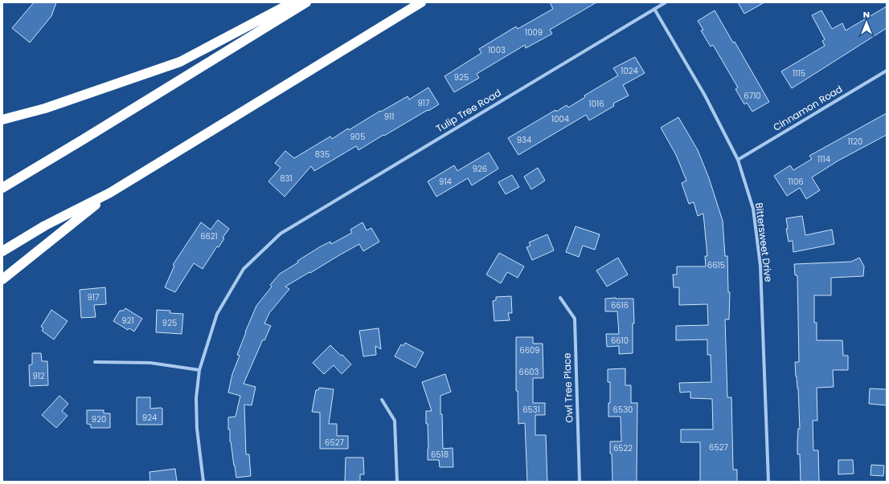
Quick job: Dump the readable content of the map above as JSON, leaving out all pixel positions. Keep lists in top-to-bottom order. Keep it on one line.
{"streets":{"street":["Cinnamon Road","Tulip Tree Road","Bittersweet Drive","Owl Tree Place"]},"crossings":[["Cinnamon Road","Bittersweet Drive"],["Tulip Tree Road","Bittersweet Drive"]],"house_numbers":["1009","1003","1024","1115","925","6710","917","1016","911","1004","905","934","1120","835","1114","926","831","914","1106","6621","6615","917","6616","921","925","6610","6609","6603","912","6531","6530","924","920","6527","6527","6522","6518"],"north":"top"}
